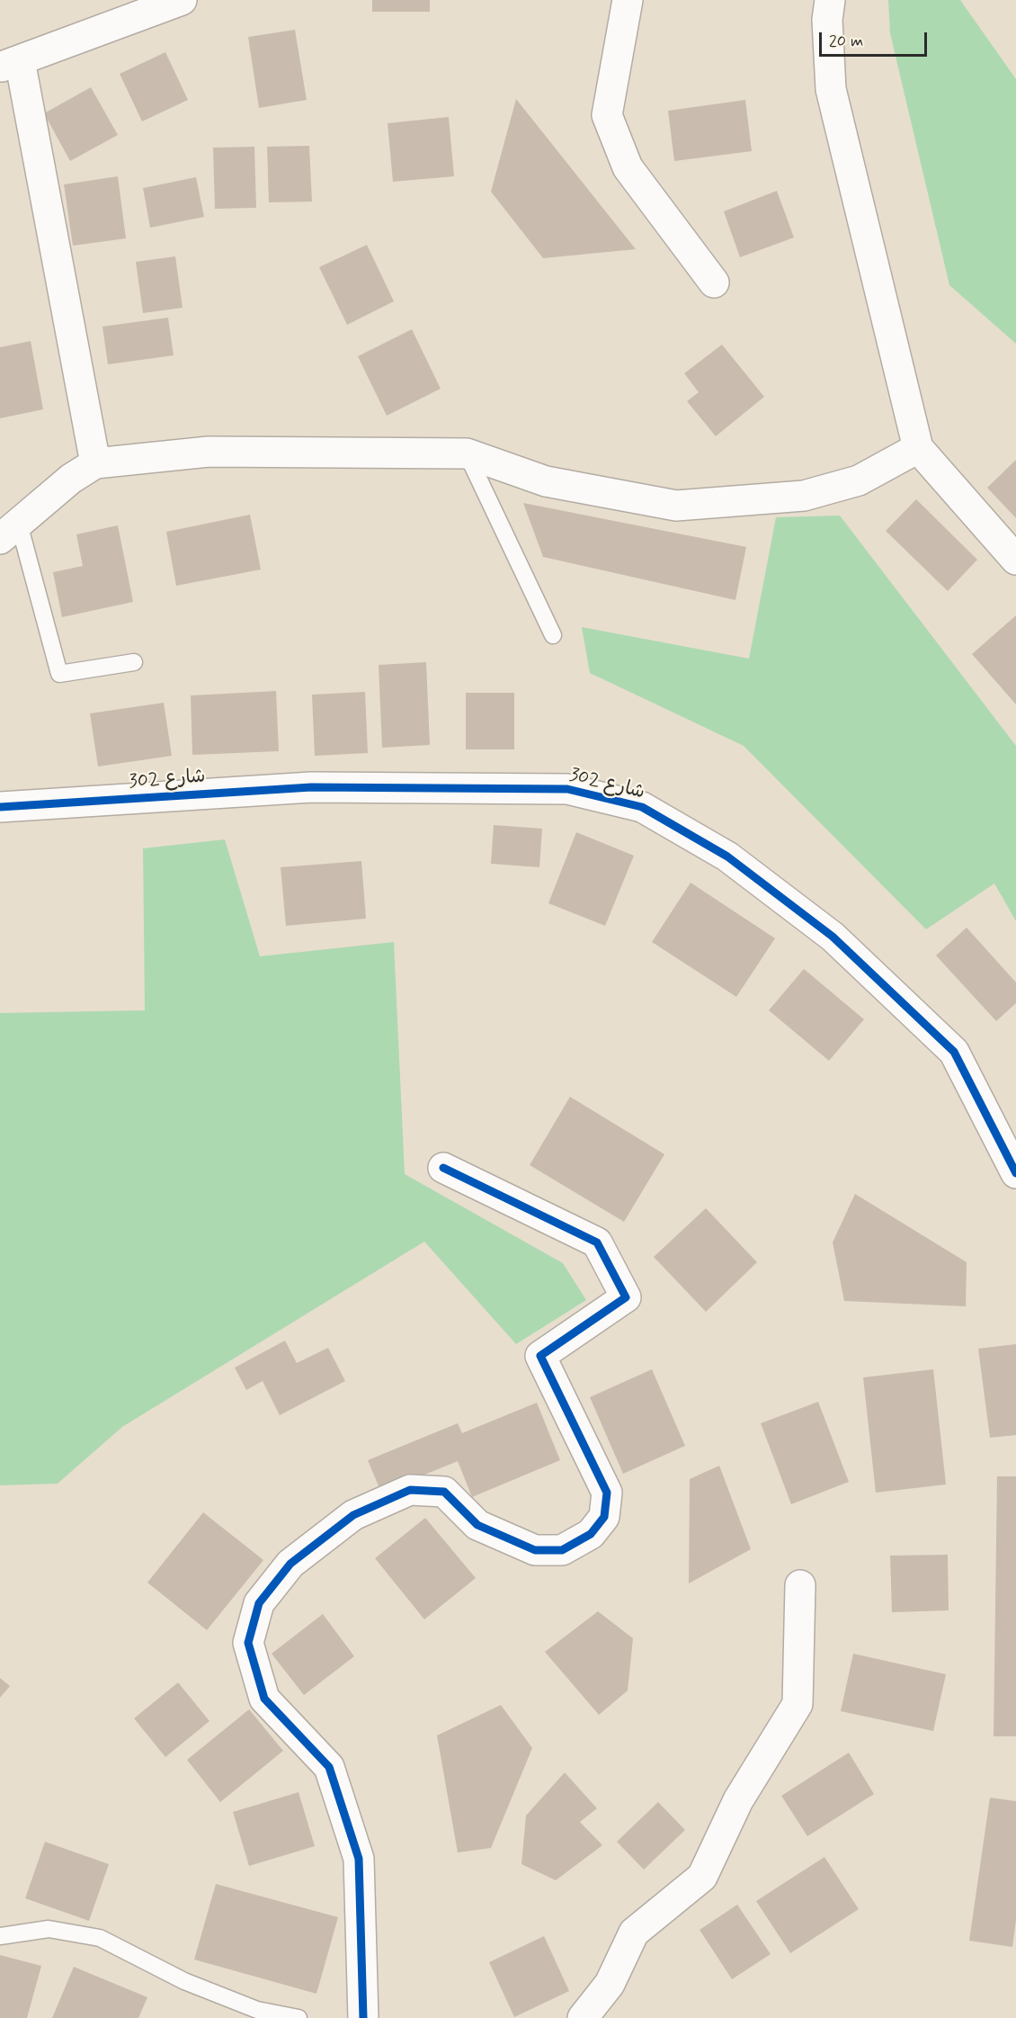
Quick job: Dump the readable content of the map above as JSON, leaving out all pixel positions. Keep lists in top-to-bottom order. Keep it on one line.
{"streets":{"street":["شارع 302"]},"scale_bar":"20 m"}
